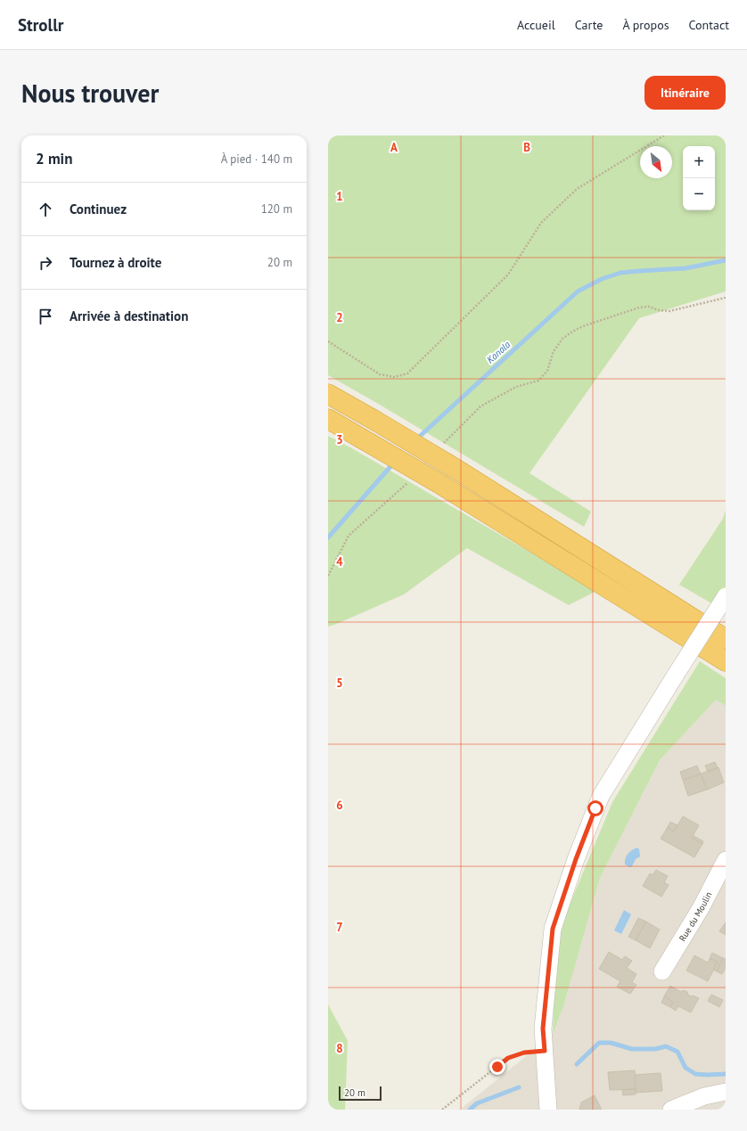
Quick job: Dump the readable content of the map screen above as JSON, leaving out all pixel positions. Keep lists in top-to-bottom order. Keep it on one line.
{"streets":{"street":["Rue du Moulin"]},"water":["Kanala"],"scale_bar":"20 m","north":"bottom right","page":{"header":"Strollr","nav":["Accueil","Carte","À propos","Contact"],"buttons":"Itinéraire","title":"Nous trouver","heading":["2 min","À pied · 140 m"],"map_buttons":["+","−"],"list":[["Continuez","120 m"],["Tournez à droite","20 m"],"Arrivée à destination"],"scale":"20 m"},"grid":{"columns":["A","B"],"rows":["1","2","3","4","5","6","7","8"]}}
